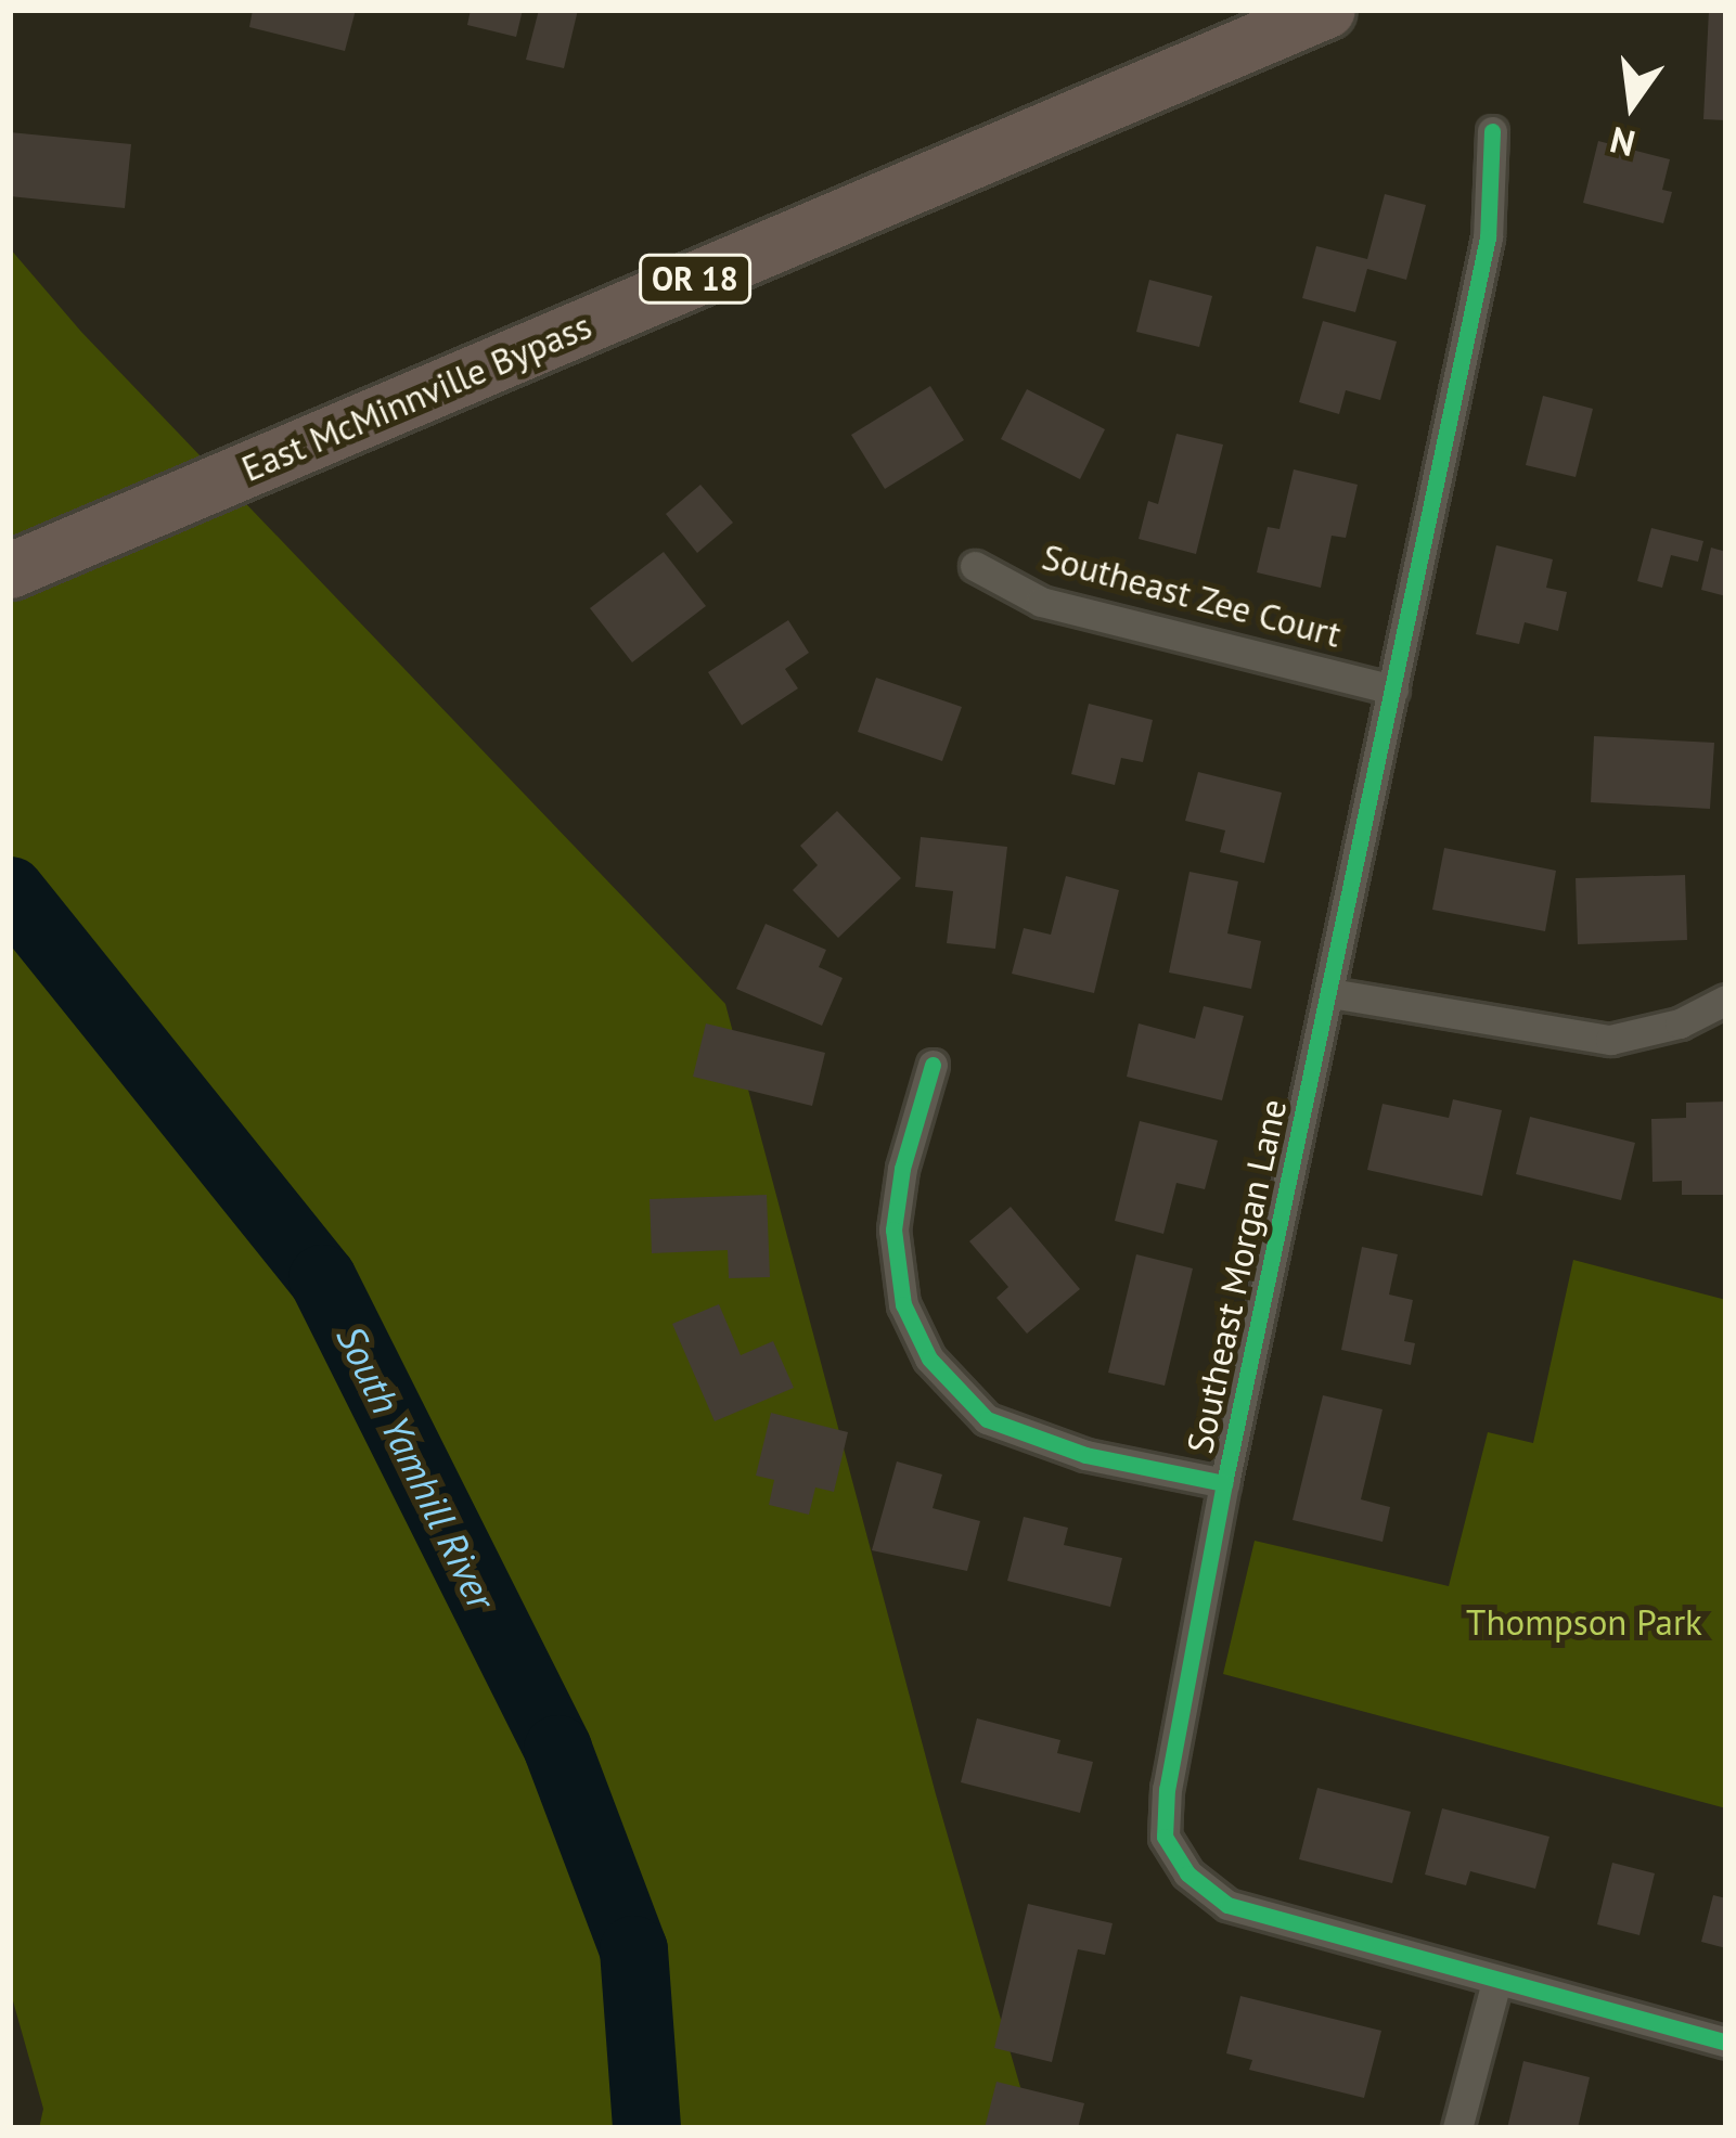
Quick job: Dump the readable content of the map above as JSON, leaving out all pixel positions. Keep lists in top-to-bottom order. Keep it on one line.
{"streets":{"highway":["OR 18","East McMinnville Bypass"],"street":["Southeast Zee Court","Southeast Morgan Lane"]},"crossings":[["Southeast Zee Court","Southeast Morgan Lane"]],"water":["South Yamhill River"],"parks":["Thompson Park"],"north":"bottom"}
